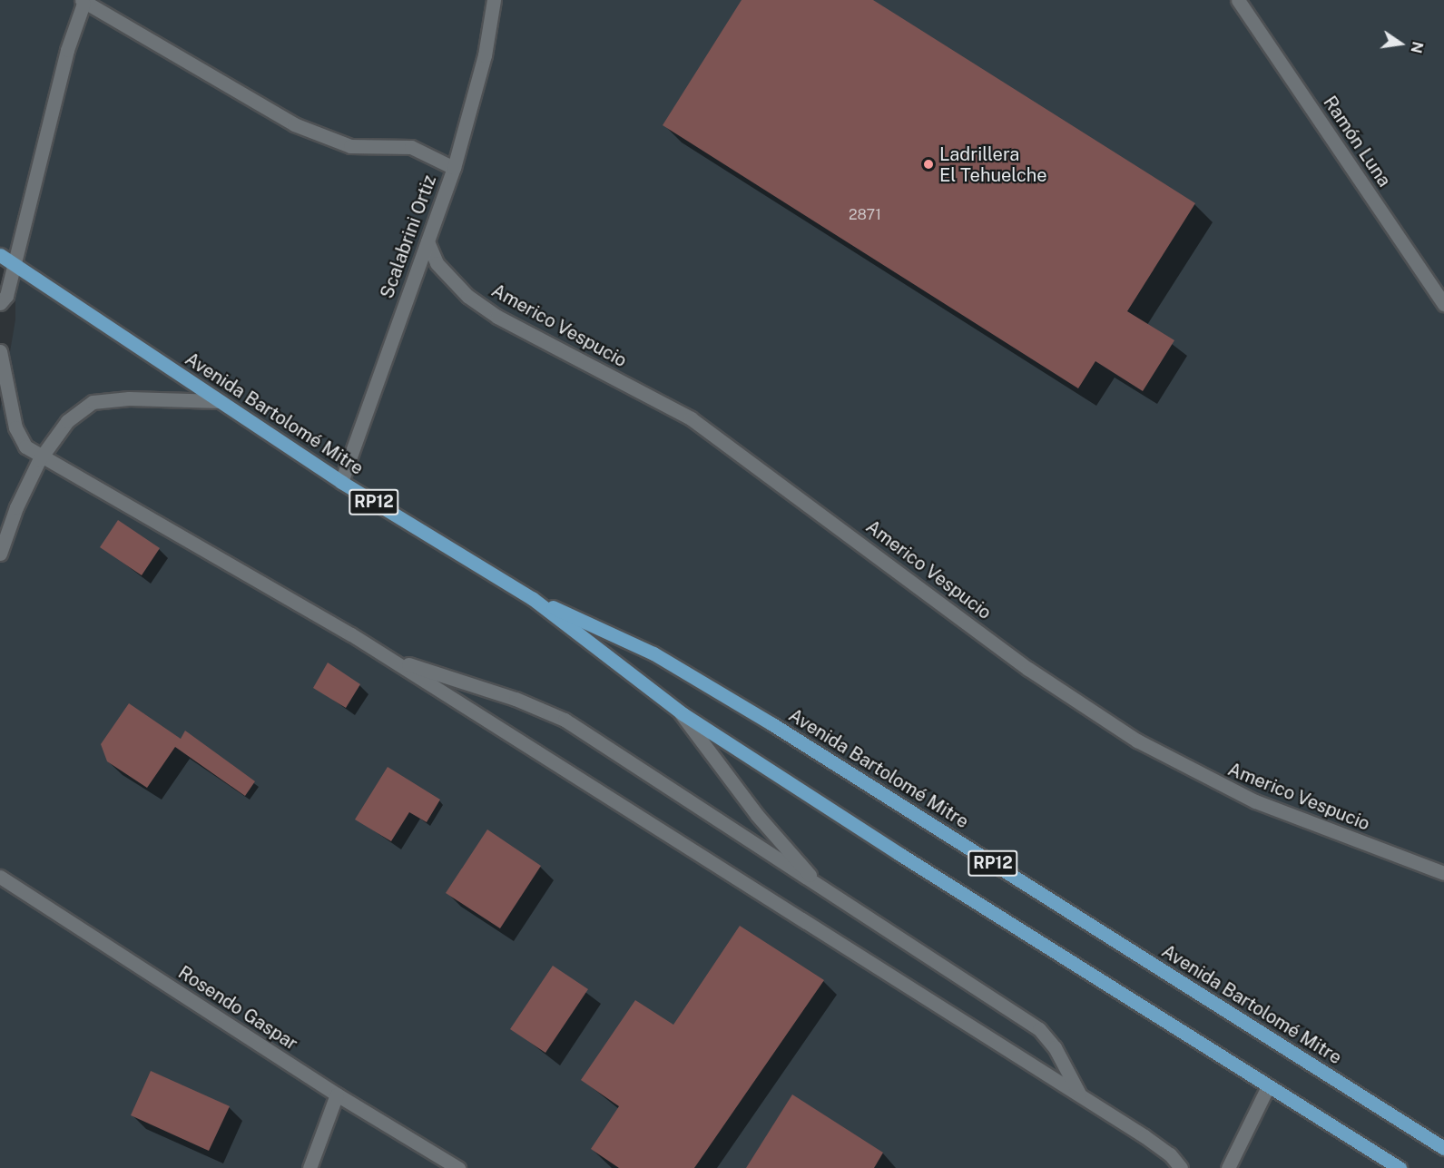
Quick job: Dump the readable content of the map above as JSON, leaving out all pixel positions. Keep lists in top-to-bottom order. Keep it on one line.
{"streets":{"main road":["Avenida Bartolomé Mitre","RP12"],"street":["Ramón Luna","Scalabrini Ortiz","Americo Vespucio","Rosendo Gaspar"]},"crossings":[["Scalabrini Ortiz","Americo Vespucio"],["Scalabrini Ortiz","Avenida Bartolomé Mitre"]],"places":["Ladrillera El Tehuelche"],"house_numbers":["2871"],"north":"right"}
